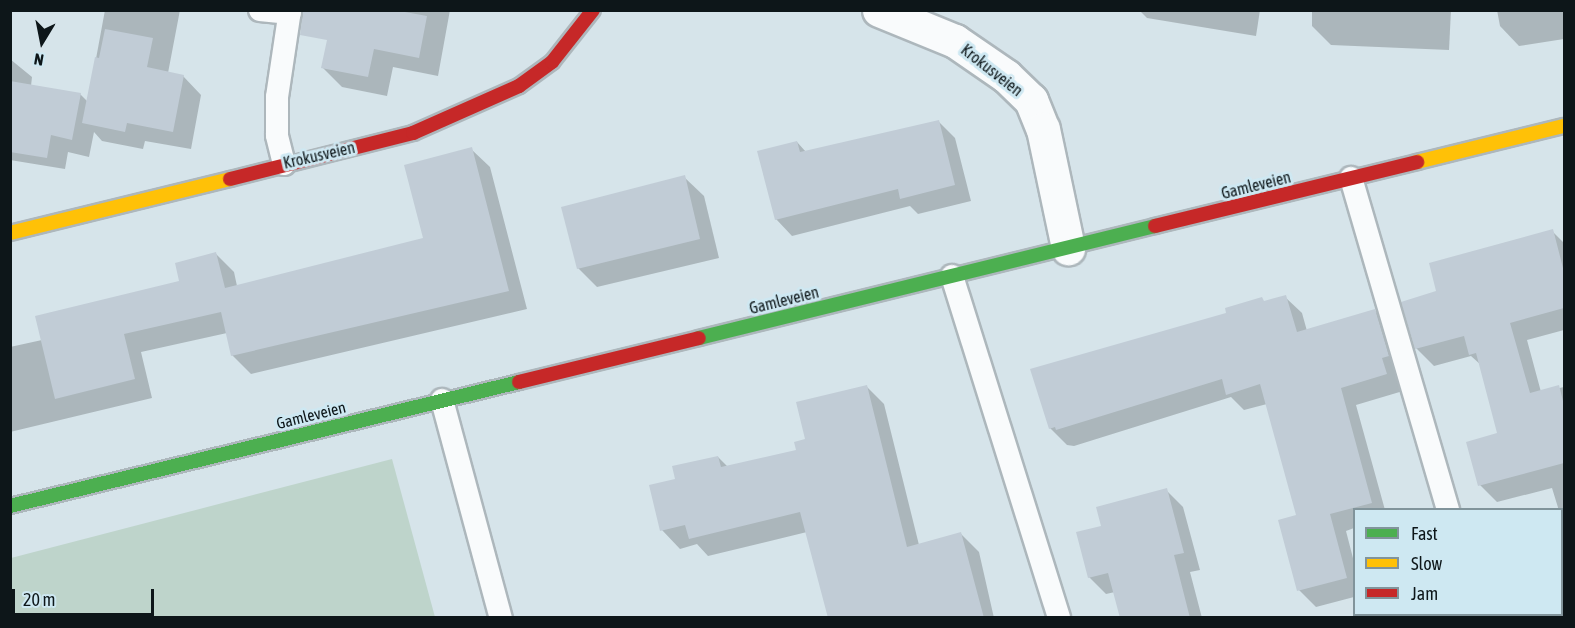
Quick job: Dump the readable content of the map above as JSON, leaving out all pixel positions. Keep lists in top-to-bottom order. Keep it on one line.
{"streets":{"street":["Krokusveien","Gamleveien"]},"crossings":[["Krokusveien","Gamleveien"]],"legend":["Fast","Slow","Jam"],"scale_bar":"20 m","north":"bottom"}
